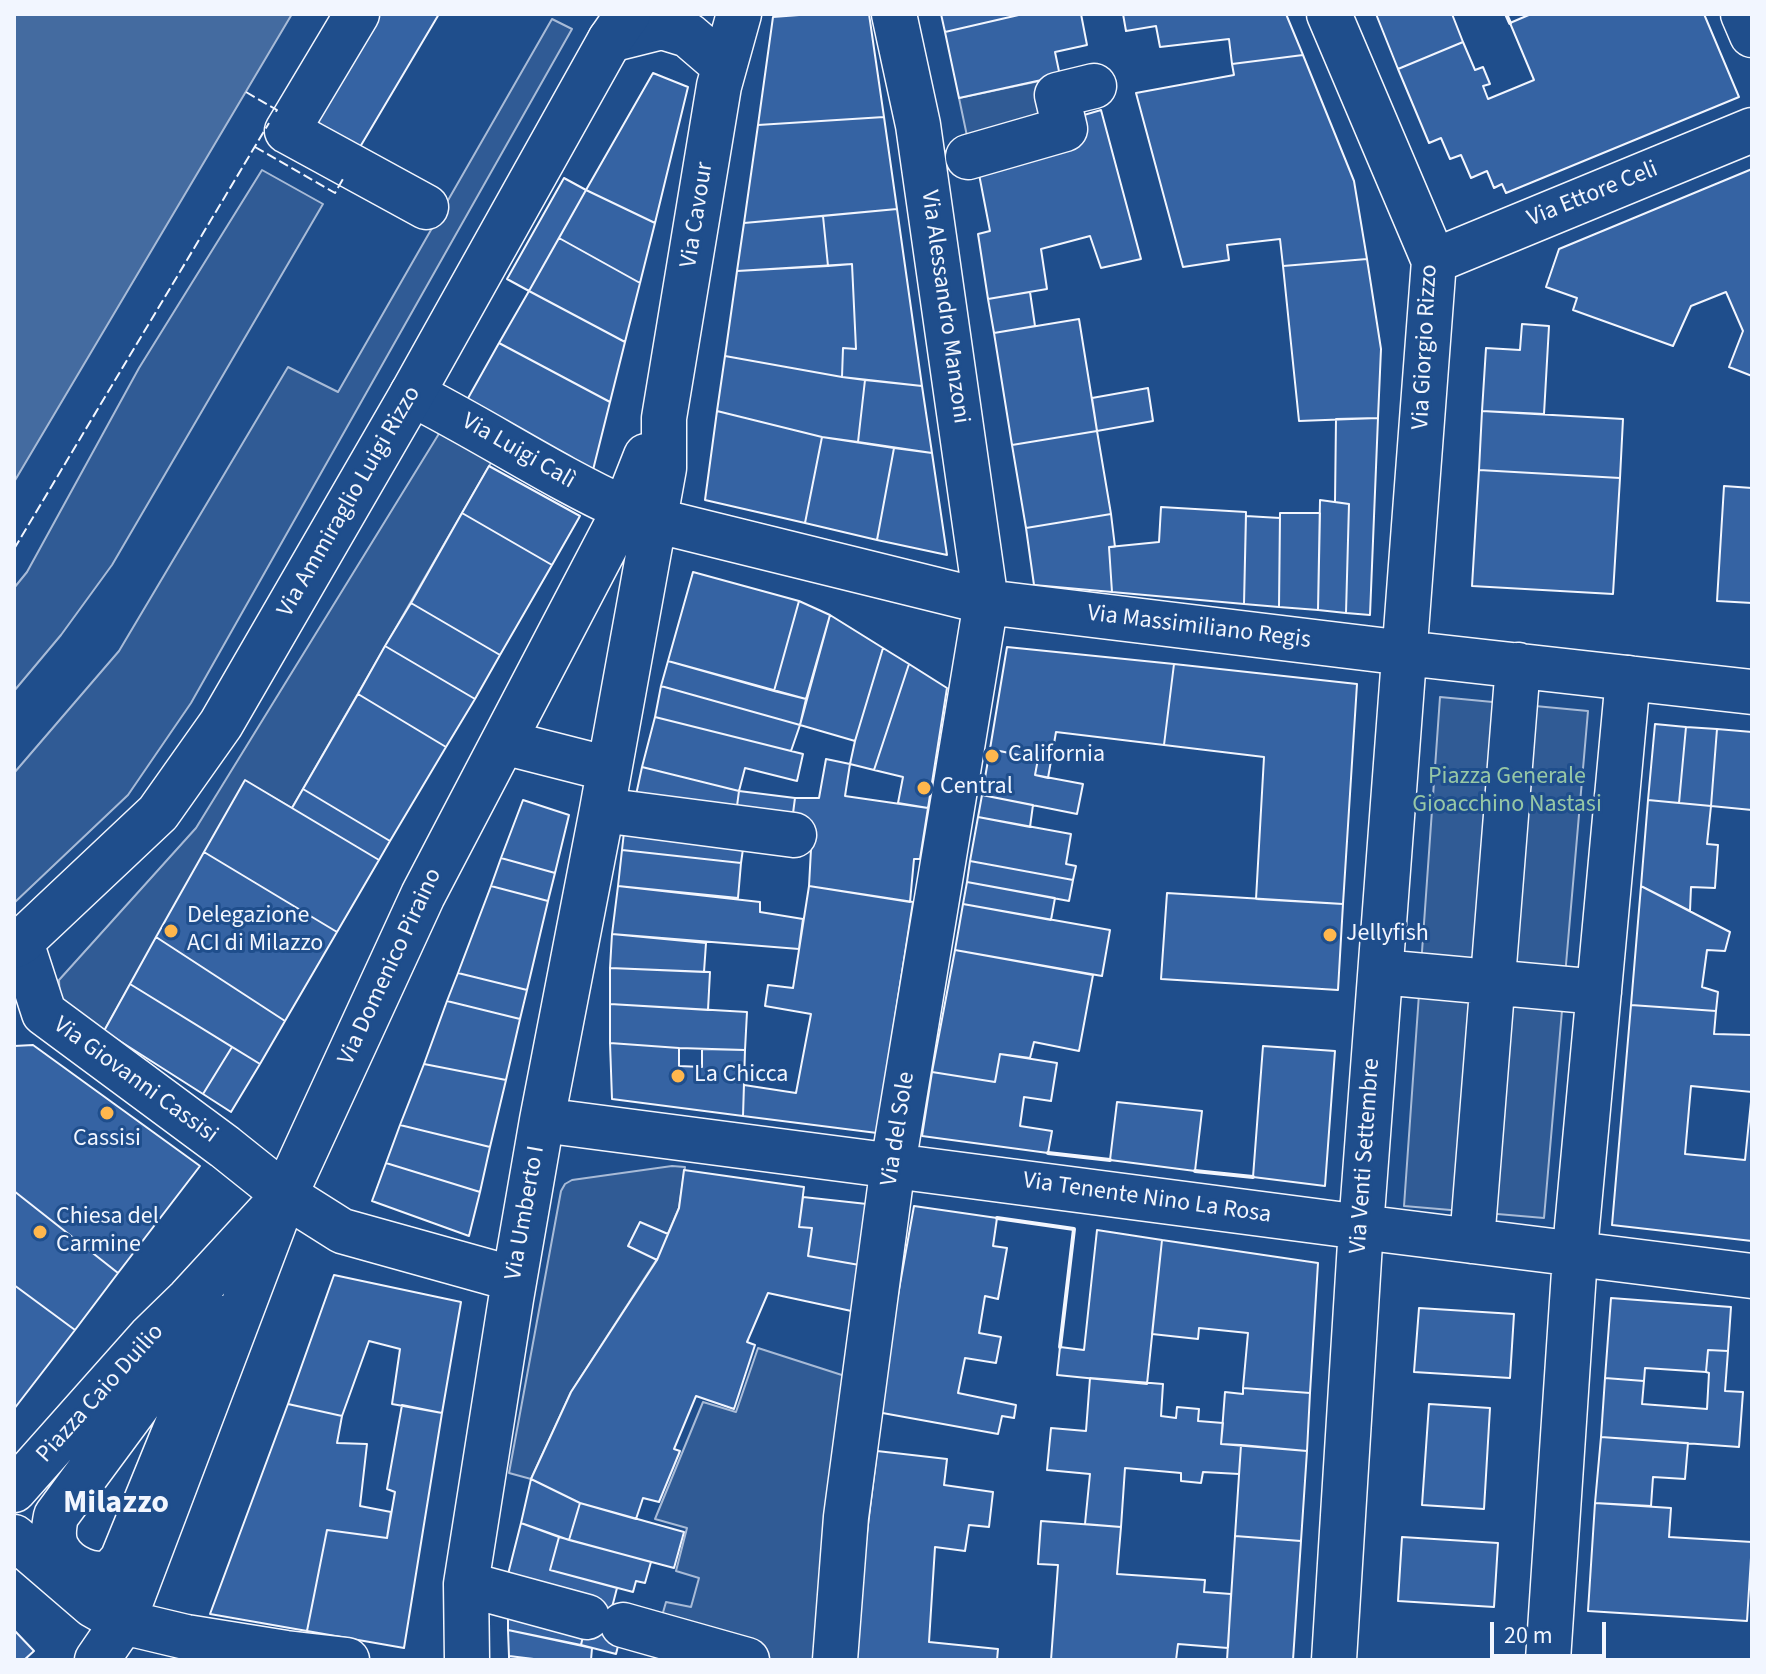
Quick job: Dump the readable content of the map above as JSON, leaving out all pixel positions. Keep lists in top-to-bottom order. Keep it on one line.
{"streets":{"street":["Via Ettore Celi","Via Cavour","Via Alessandro Manzoni","Via Giorgio Rizzo","Via Luigi Calì","Via Ammiraglio Luigi Rizzo","Via Massimiliano Regis","Via Domenico Piraino","Via Giovanni Cassisi","Via del Sole","Via Venti Settembre","Via Tenente Nino La Rosa","Via Umberto I","Piazza Caio Duilio"]},"crossings":[["Via Ettore Celi","Via Giorgio Rizzo"],["Via Cavour","Via Luigi Calì"],["Via Cavour","Via Massimiliano Regis"],["Via Cavour","Via Domenico Piraino"],["Via Cavour","Via Umberto I"],["Via Alessandro Manzoni","Via Massimiliano Regis"],["Via Alessandro Manzoni","Via del Sole"],["Via Giorgio Rizzo","Via Massimiliano Regis"],["Via Giorgio Rizzo","Via Venti Settembre"],["Via Luigi Calì","Via Ammiraglio Luigi Rizzo"],["Via Luigi Calì","Via Massimiliano Regis"],["Via Luigi Calì","Via Domenico Piraino"],["Via Luigi Calì","Via Umberto I"],["Via Ammiraglio Luigi Rizzo","Via Giovanni Cassisi"],["Via Massimiliano Regis","Via Domenico Piraino"],["Via Massimiliano Regis","Via del Sole"],["Via Massimiliano Regis","Via Venti Settembre"],["Via Massimiliano Regis","Via Umberto I"],["Via Domenico Piraino","Via Giovanni Cassisi"],["Via Domenico Piraino","Via Umberto I"],["Via Domenico Piraino","Piazza Caio Duilio"],["Via Giovanni Cassisi","Via Umberto I"],["Via Giovanni Cassisi","Piazza Caio Duilio"],["Via del Sole","Via Tenente Nino La Rosa"],["Via Venti Settembre","Via Tenente Nino La Rosa"],["Via Tenente Nino La Rosa","Via Umberto I"]],"districts":["Milazzo"],"parks":["Piazza Generale Gioacchino Nastasi"],"places":["California","Central","Delegazione ACI di Milazzo","Jellyfish","La Chicca","Cassisi","Chiesa del Carmine"],"scale_bar":"20 m"}
